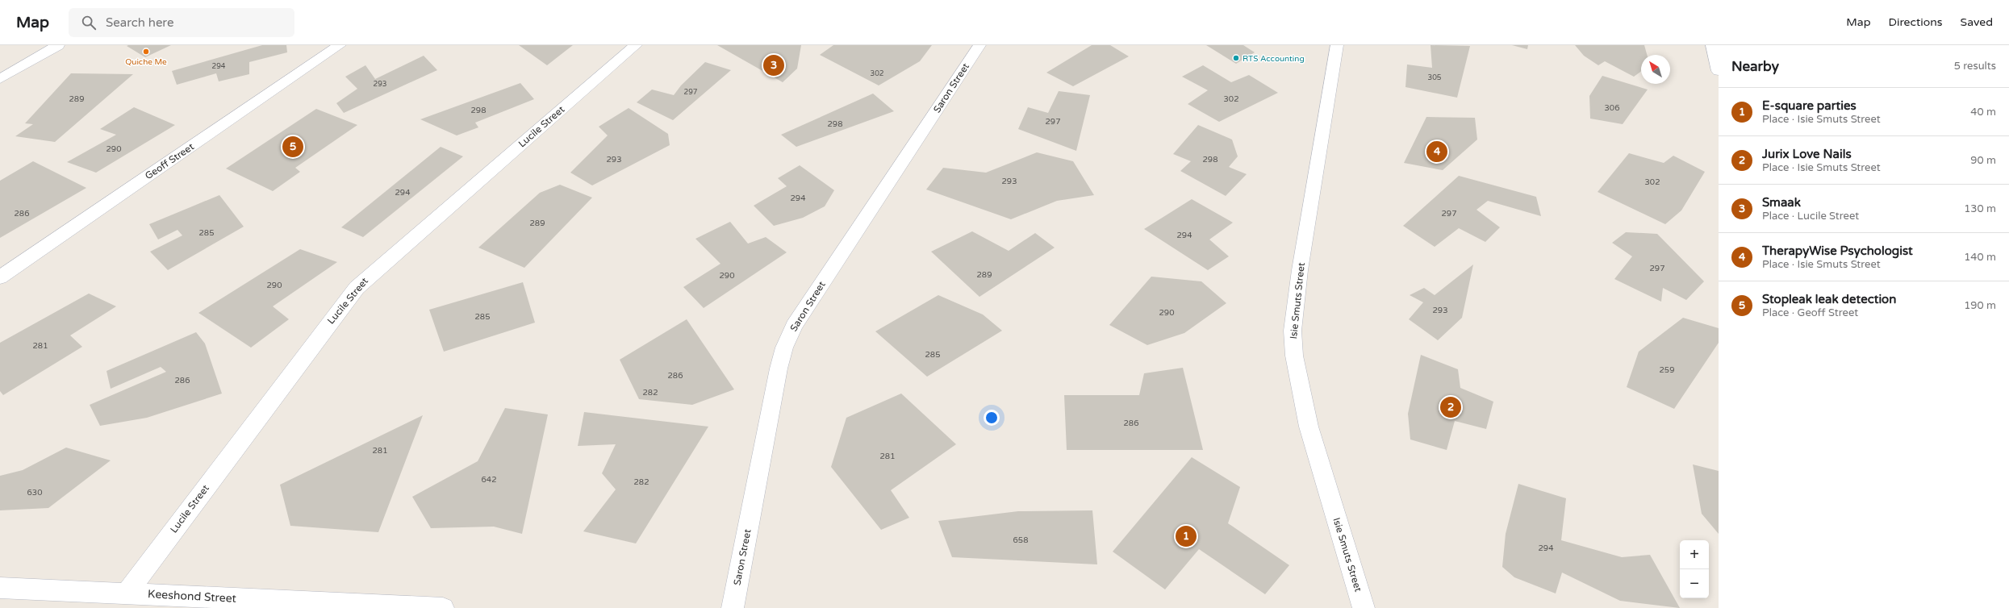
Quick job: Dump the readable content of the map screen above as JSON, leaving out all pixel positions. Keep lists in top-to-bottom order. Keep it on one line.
{"streets":{"street":["Saron Street","Lucile Street","Geoff Street","Isie Smuts Street","Keeshond Street"]},"crossings":[["Lucile Street","Keeshond Street"]],"places":["Quiche Me","RTS Accounting"],"house_numbers":["294","302","305","293","297","289","302","306","298","297","298","290","293","298","293","302","294","294","286","297","289","285","294","297","289","290","290","293","290","285","281","285","259","286","286","282","286","281","281","642","282","630","658","294"],"north":"top left","page":{"header":"Map","search":"Search here","nav":["Map","Directions","Saved"],"heading":["Nearby","5 results"],"pins":["3","5","4","2","1"],"list":[{"mark":"1","name":"E-square parties","note":"Place · Isie Smuts Street","value":"40 m"},{"mark":"2","name":"Jurix Love Nails","note":"Place · Isie Smuts Street","value":"90 m"},{"mark":"3","name":"Smaak","note":"Place · Lucile Street","value":"130 m"},{"mark":"4","name":"TherapyWise Psychologist","note":"Place · Isie Smuts Street","value":"140 m"},{"mark":"5","name":"Stopleak leak detection","note":"Place · Geoff Street","value":"190 m"}],"map_buttons":["+","−"]}}
